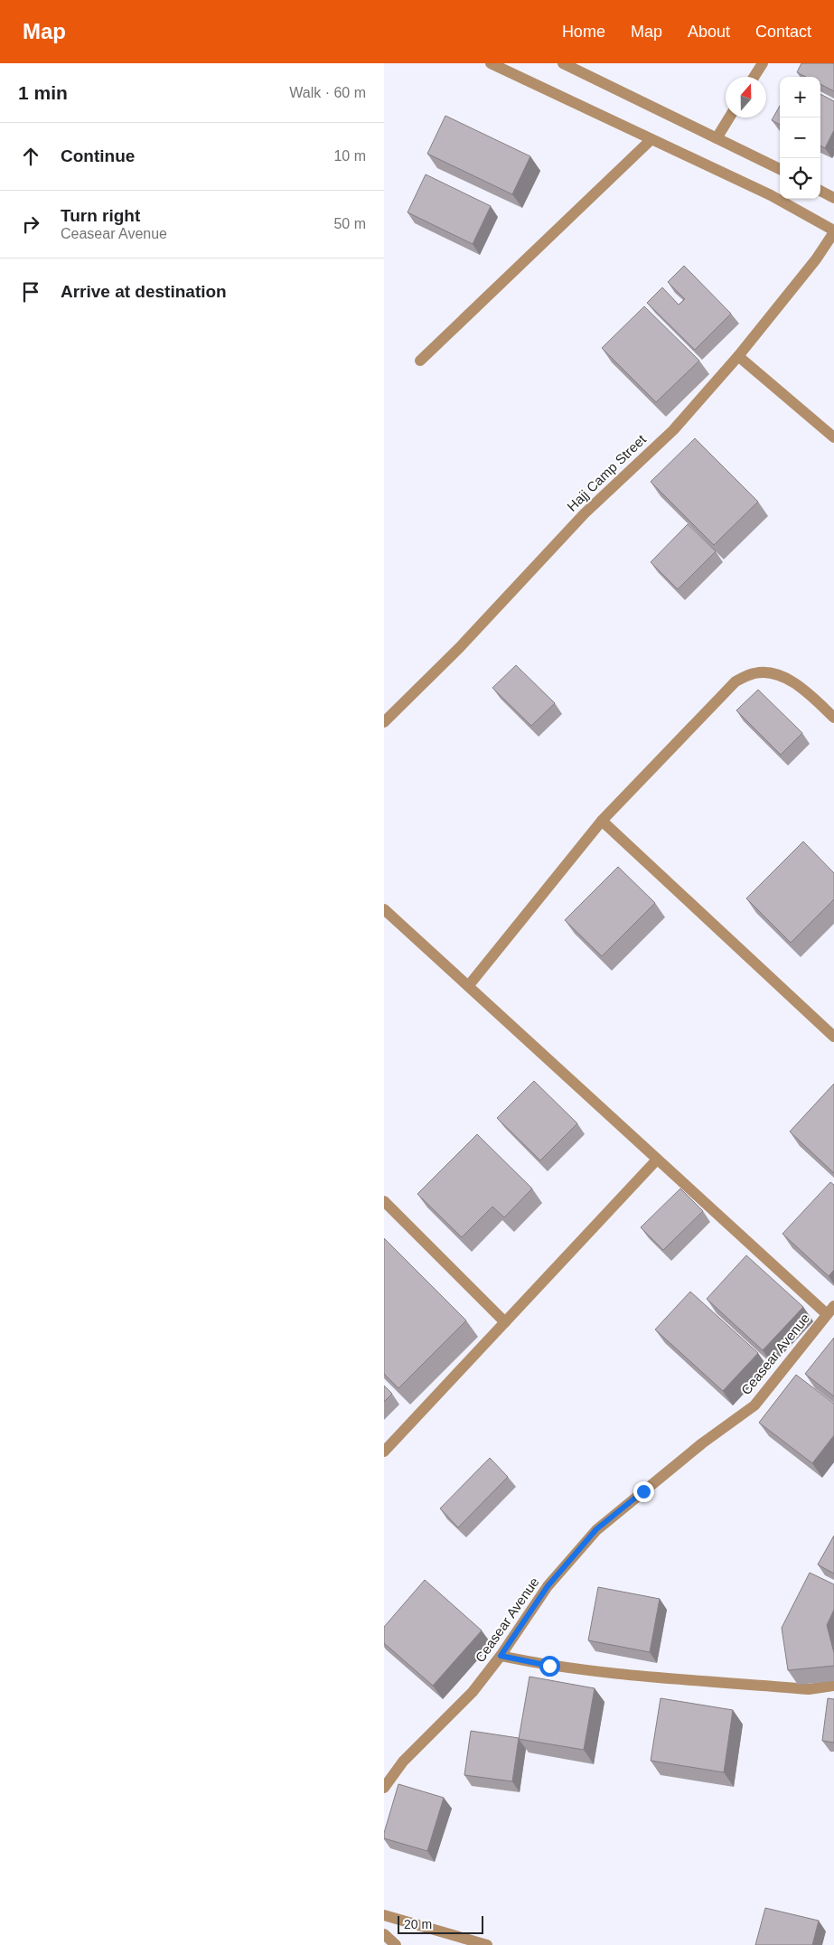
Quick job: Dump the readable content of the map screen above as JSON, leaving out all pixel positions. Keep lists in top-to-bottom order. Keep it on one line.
{"streets":{"street":["Hajj Camp Street","Ceasear Avenue"]},"scale_bar":"20 m","north":"top","page":{"header":"Map","nav":["Home","Map","About","Contact"],"heading":["1 min","Walk · 60 m"],"map_buttons":["+","−"],"list":[["Continue","10 m"],["Turn right","Ceasear Avenue","50 m"],"Arrive at destination"],"scale":"20 m"}}
